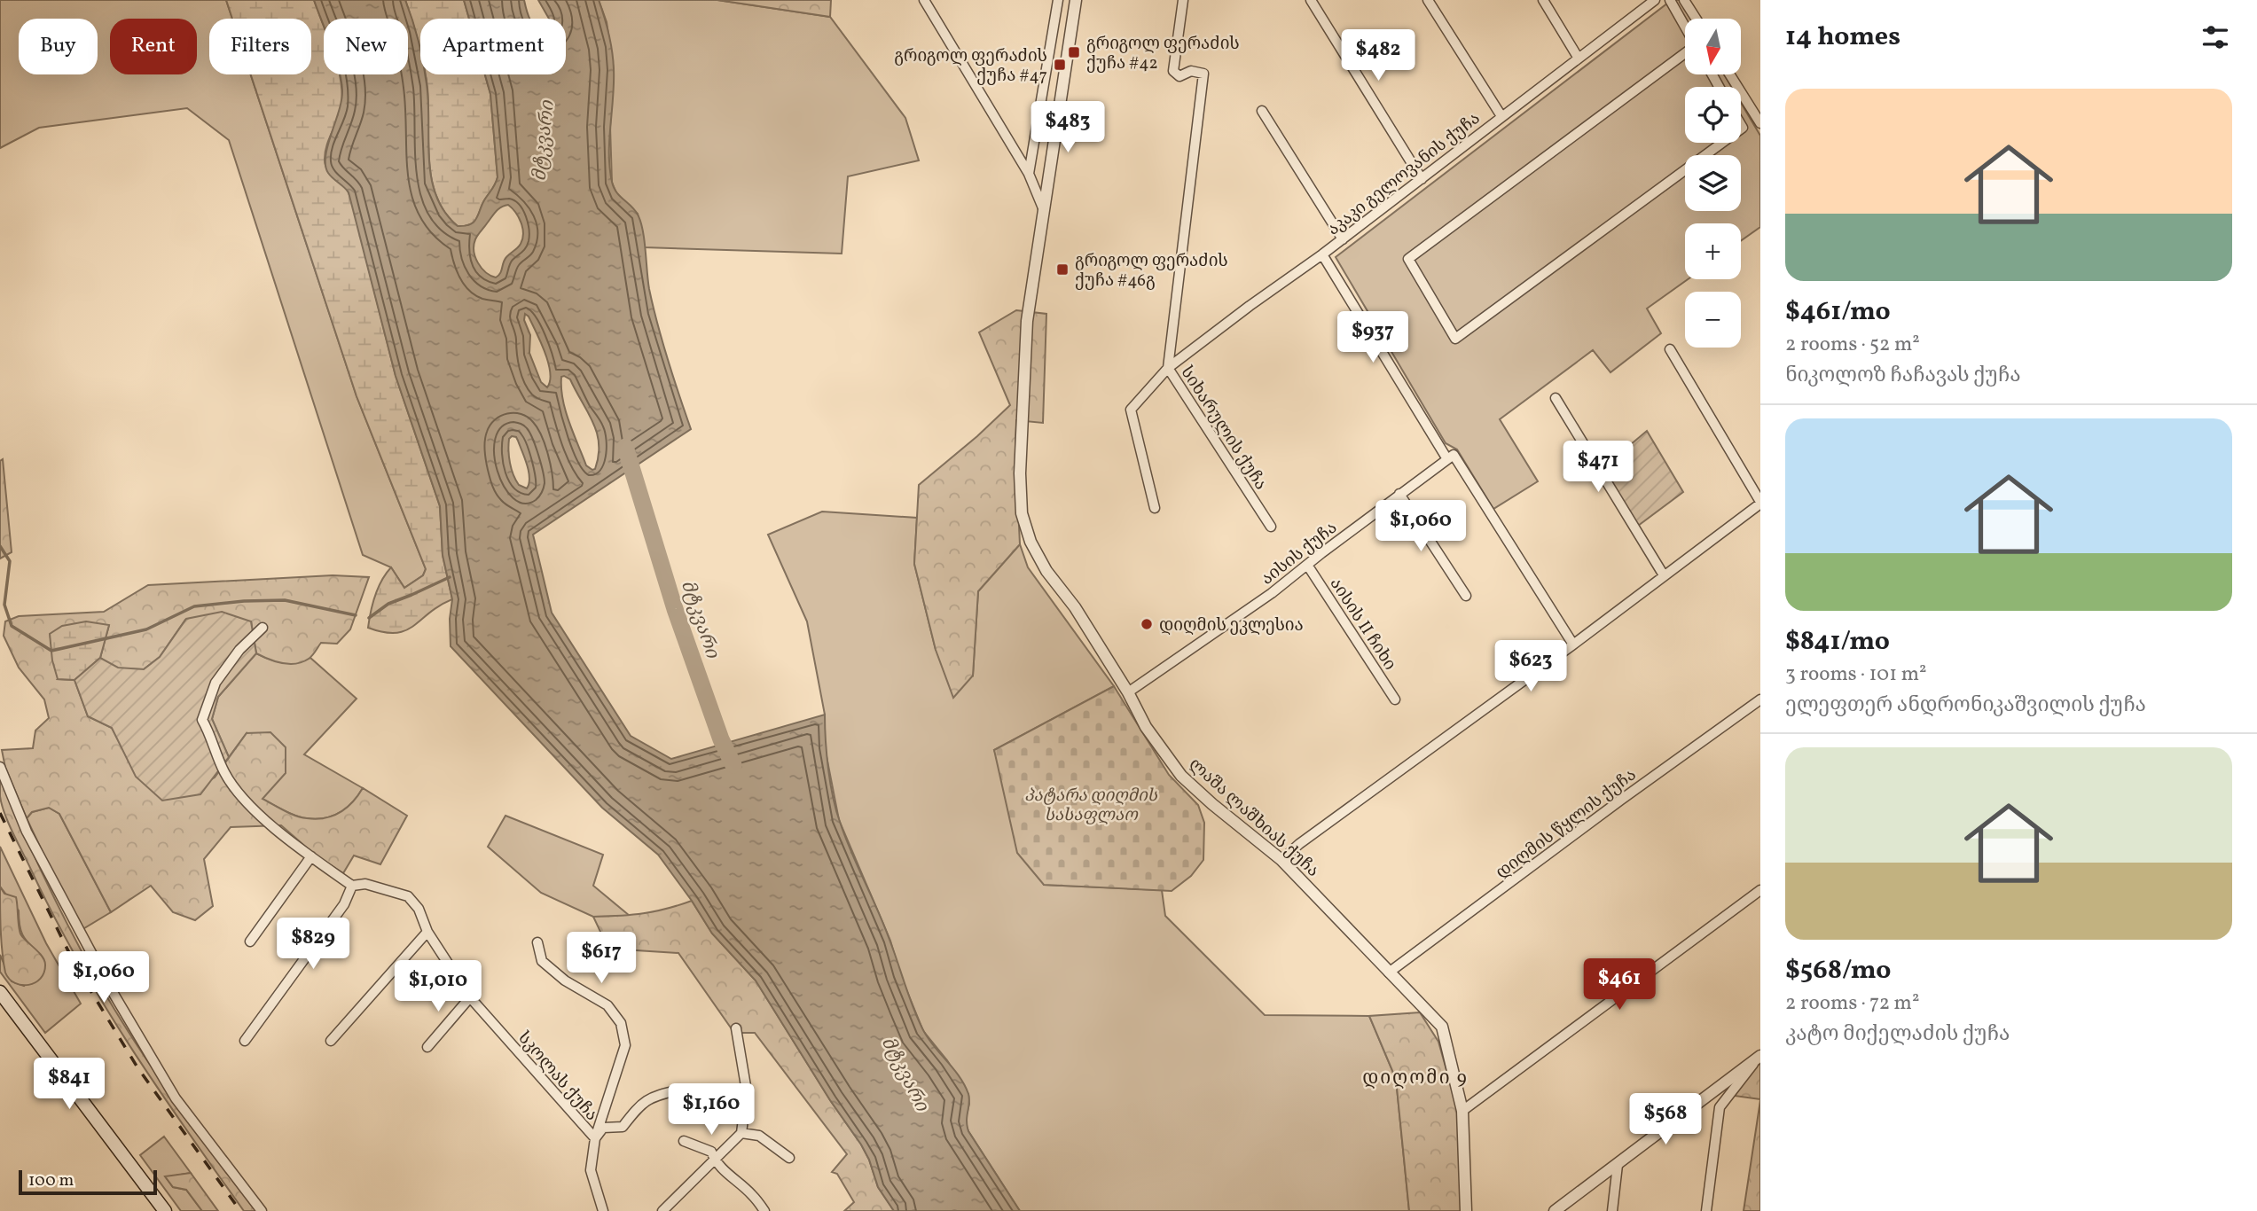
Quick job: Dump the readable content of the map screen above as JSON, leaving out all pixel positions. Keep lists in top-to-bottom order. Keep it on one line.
{"streets":{"street":["აკაკი გელოვანის ქუჩა","სიხარულის ქუჩა","აისის ქუჩა","აისის II ჩიხი","ლაშა ლაშხიას ქუჩა","დიღმის წყლის ქუჩა","სკოლას ქუჩა"]},"crossings":[["აკაკი გელოვანის ქუჩა","სიხარულის ქუჩა"],["აისის ქუჩა","აისის II ჩიხი"],["აისის ქუჩა","ლაშა ლაშხიას ქუჩა"],["ლაშა ლაშხიას ქუჩა","დიღმის წყლის ქუჩა"]],"districts":["დიღომი 9"],"water":["მტკვარი"],"parks":["პატარა დიღმის სასაფლაო"],"places":{"transit":["გრიგოლ ფერაძის ქუჩა #42","გრიგოლ ფერაძის ქუჩა #47","გრიგოლ ფერაძის ქუჩა #46გ"],"other":["დიღმის ეკლესია"]},"scale_bar":"100 m","north":"bottom","page":{"heading":"14 homes","map_buttons":["+","−"],"chip":["Buy","Rent","Filters","New","Apartment"],"price":["$482","$483","$937","$471","$1,060","$623","$829","$617","$1,060","$461","$1,010","$841","$1,160","$568"],"list":[{"name":"$461/mo","note":"2 rooms · 52 m² · ნიკოლოზ ჩაჩავას ქუჩა"},{"name":"$841/mo","note":"3 rooms · 101 m² · ელეფთერ ანდრონიკაშვილის ქუჩა"},{"name":"$568/mo","note":"2 rooms · 72 m² · კატო მიქელაძის ქუჩა"}],"scale":"100 m"}}
